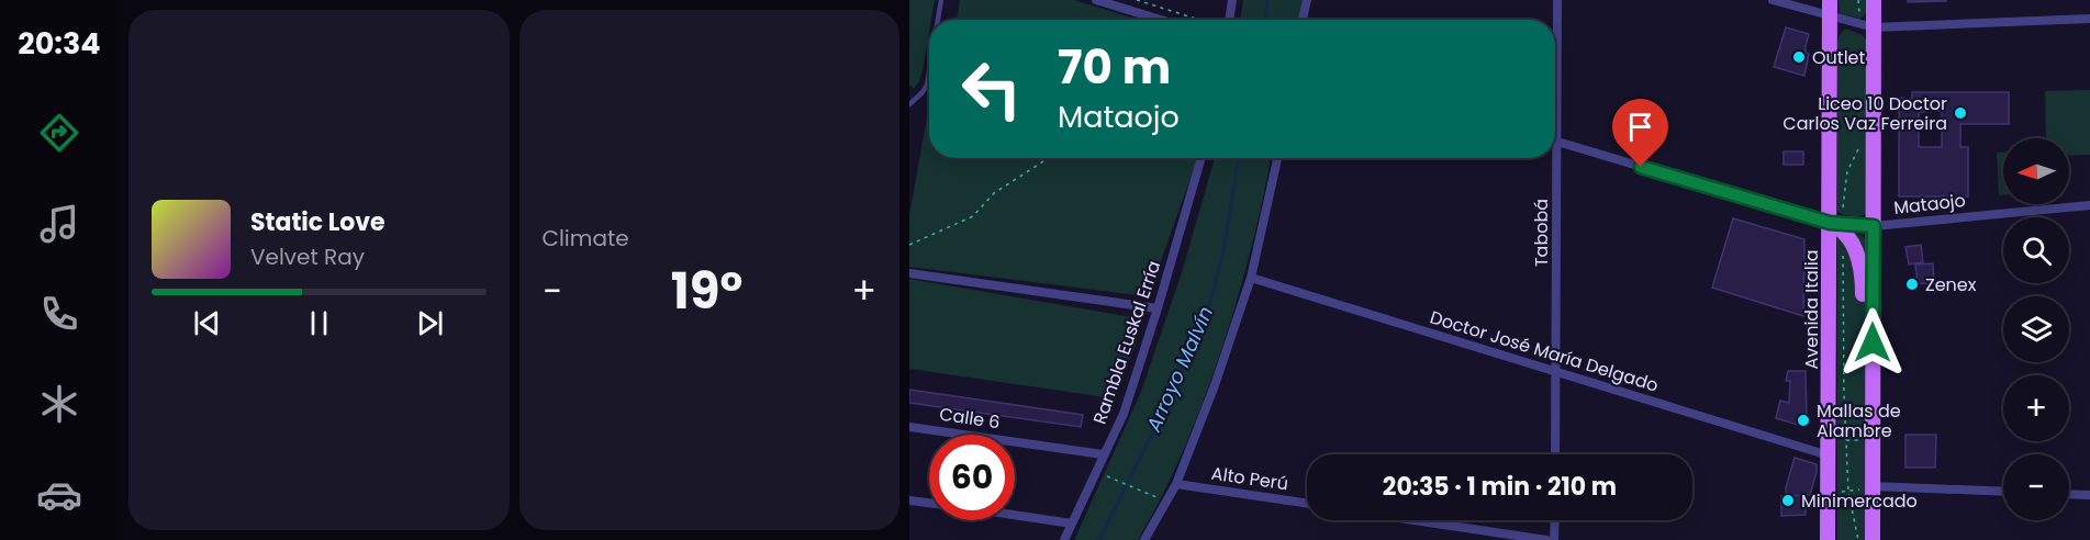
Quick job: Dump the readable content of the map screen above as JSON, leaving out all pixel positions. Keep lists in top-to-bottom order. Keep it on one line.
{"streets":{"main road":["Avenida Italia"],"street":["Mataojo","Tabobá","Rambla Euskal Erría","Doctor José María Delgado","Calle 6","Alto Perú"]},"crossings":[["Mataojo","Avenida Italia"],["Tabobá","Doctor José María Delgado"],["Avenida Italia","Doctor José María Delgado"],["Rambla Euskal Erría","Calle 6"]],"water":["Arroyo Malvín"],"places":["Outlet","Liceo 10 Doctor Carlos Vaz Ferreira","Zenex","Mallas de Alambre","Minimercado"],"north":"left","page":{"tabs":"20:34","tile":"Climate","turn":["70 m","Mataojo"],"map_buttons":["+","−"],"song":["Static Love","Velvet Ray"],"heat":["−","19°","+"],"limit":"60","trip":"20:35 · 1 min · 210 m"}}
